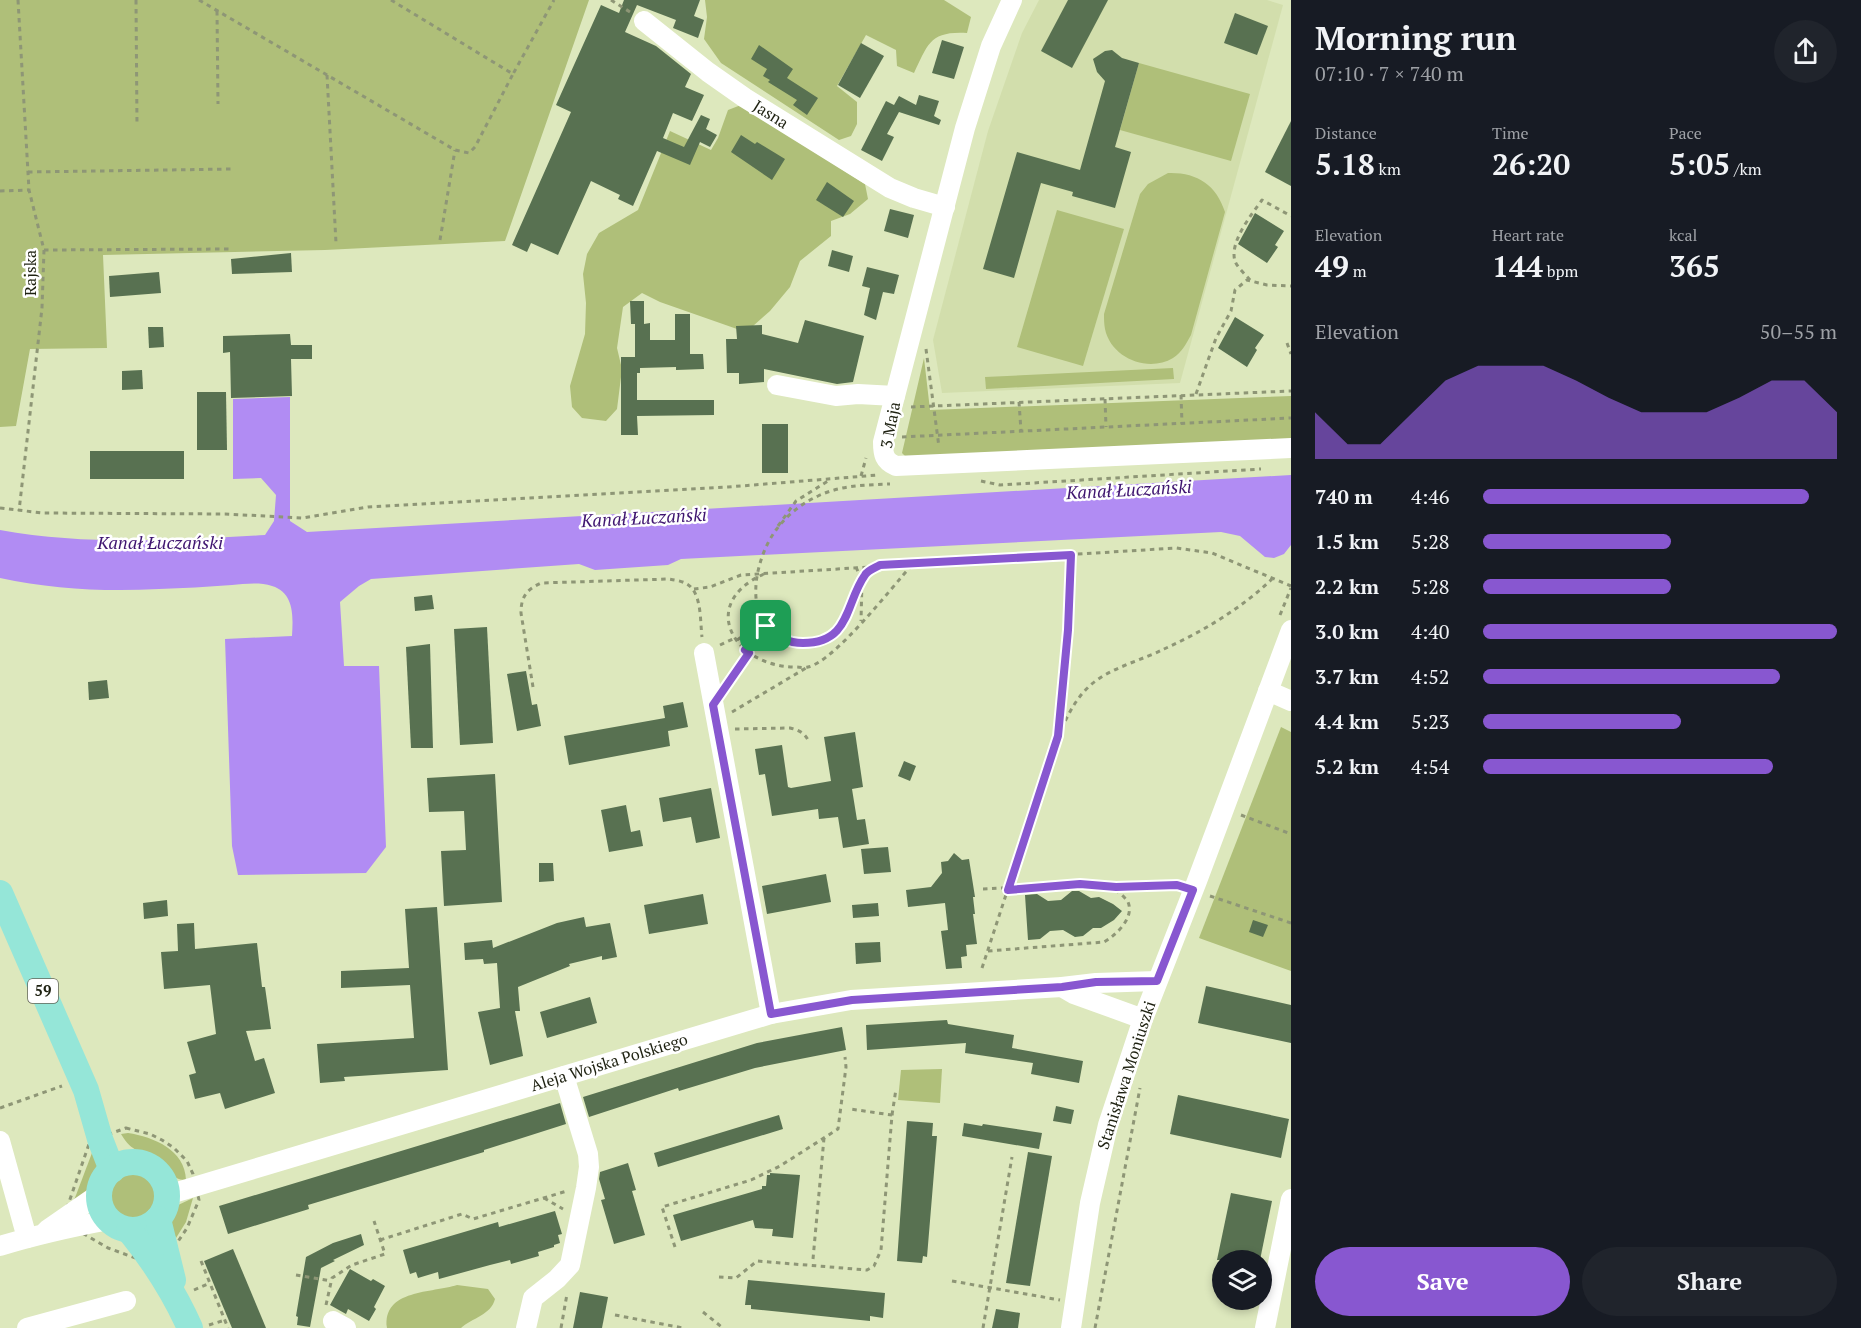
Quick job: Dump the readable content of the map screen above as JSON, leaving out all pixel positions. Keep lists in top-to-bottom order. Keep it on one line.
{"streets":{"main road":["59"],"street":["Jasna","3 Maja","Aleja Wojska Polskiego","Stanisława Moniuszki"],"path":["Rajska"]},"crossings":[["Jasna","3 Maja"],["59","Aleja Wojska Polskiego"],["Aleja Wojska Polskiego","Stanisława Moniuszki"]],"water":["Kanał Łuczański"],"page":{"heading":["Morning run","07:10 · 7 × 740 m"],"stats":[["Distance","5.18 km"],["Time","26:20"],["Pace","5:05 /km"],["Elevation","49 m"],["Heart rate","144 bpm"],["kcal","365"]],"chart":["Elevation","50–55 m"],"list":[{"name":"740 m","note":"4:46"},{"name":"1.5 km","note":"5:28"},{"name":"2.2 km","note":"5:28"},{"name":"3.0 km","note":"4:40"},{"name":"3.7 km","note":"4:52"},{"name":"4.4 km","note":"5:23"},{"name":"5.2 km","note":"4:54"}],"buttons":["Save","Share"]}}
